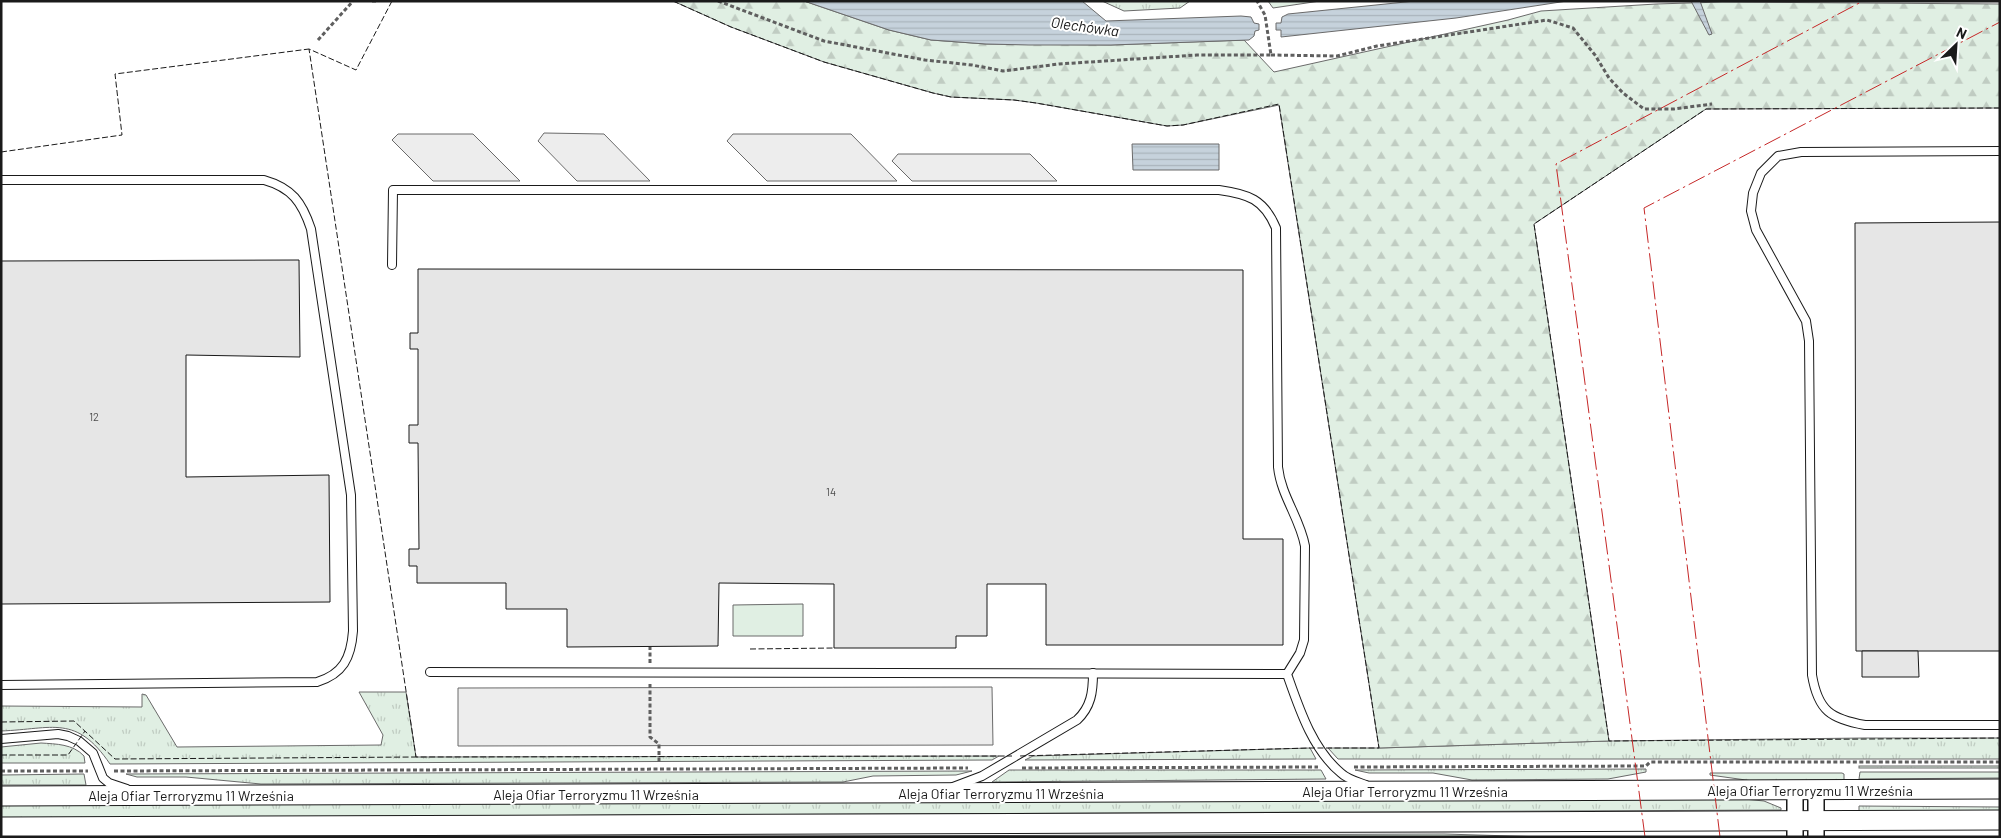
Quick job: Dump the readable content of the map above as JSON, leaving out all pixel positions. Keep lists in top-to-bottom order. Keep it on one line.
{"streets":{"street":["Aleja Ofiar Terroryzmu 11 Września"]},"water":["Olechówka"],"house_numbers":["12","14"],"north":"top right"}
